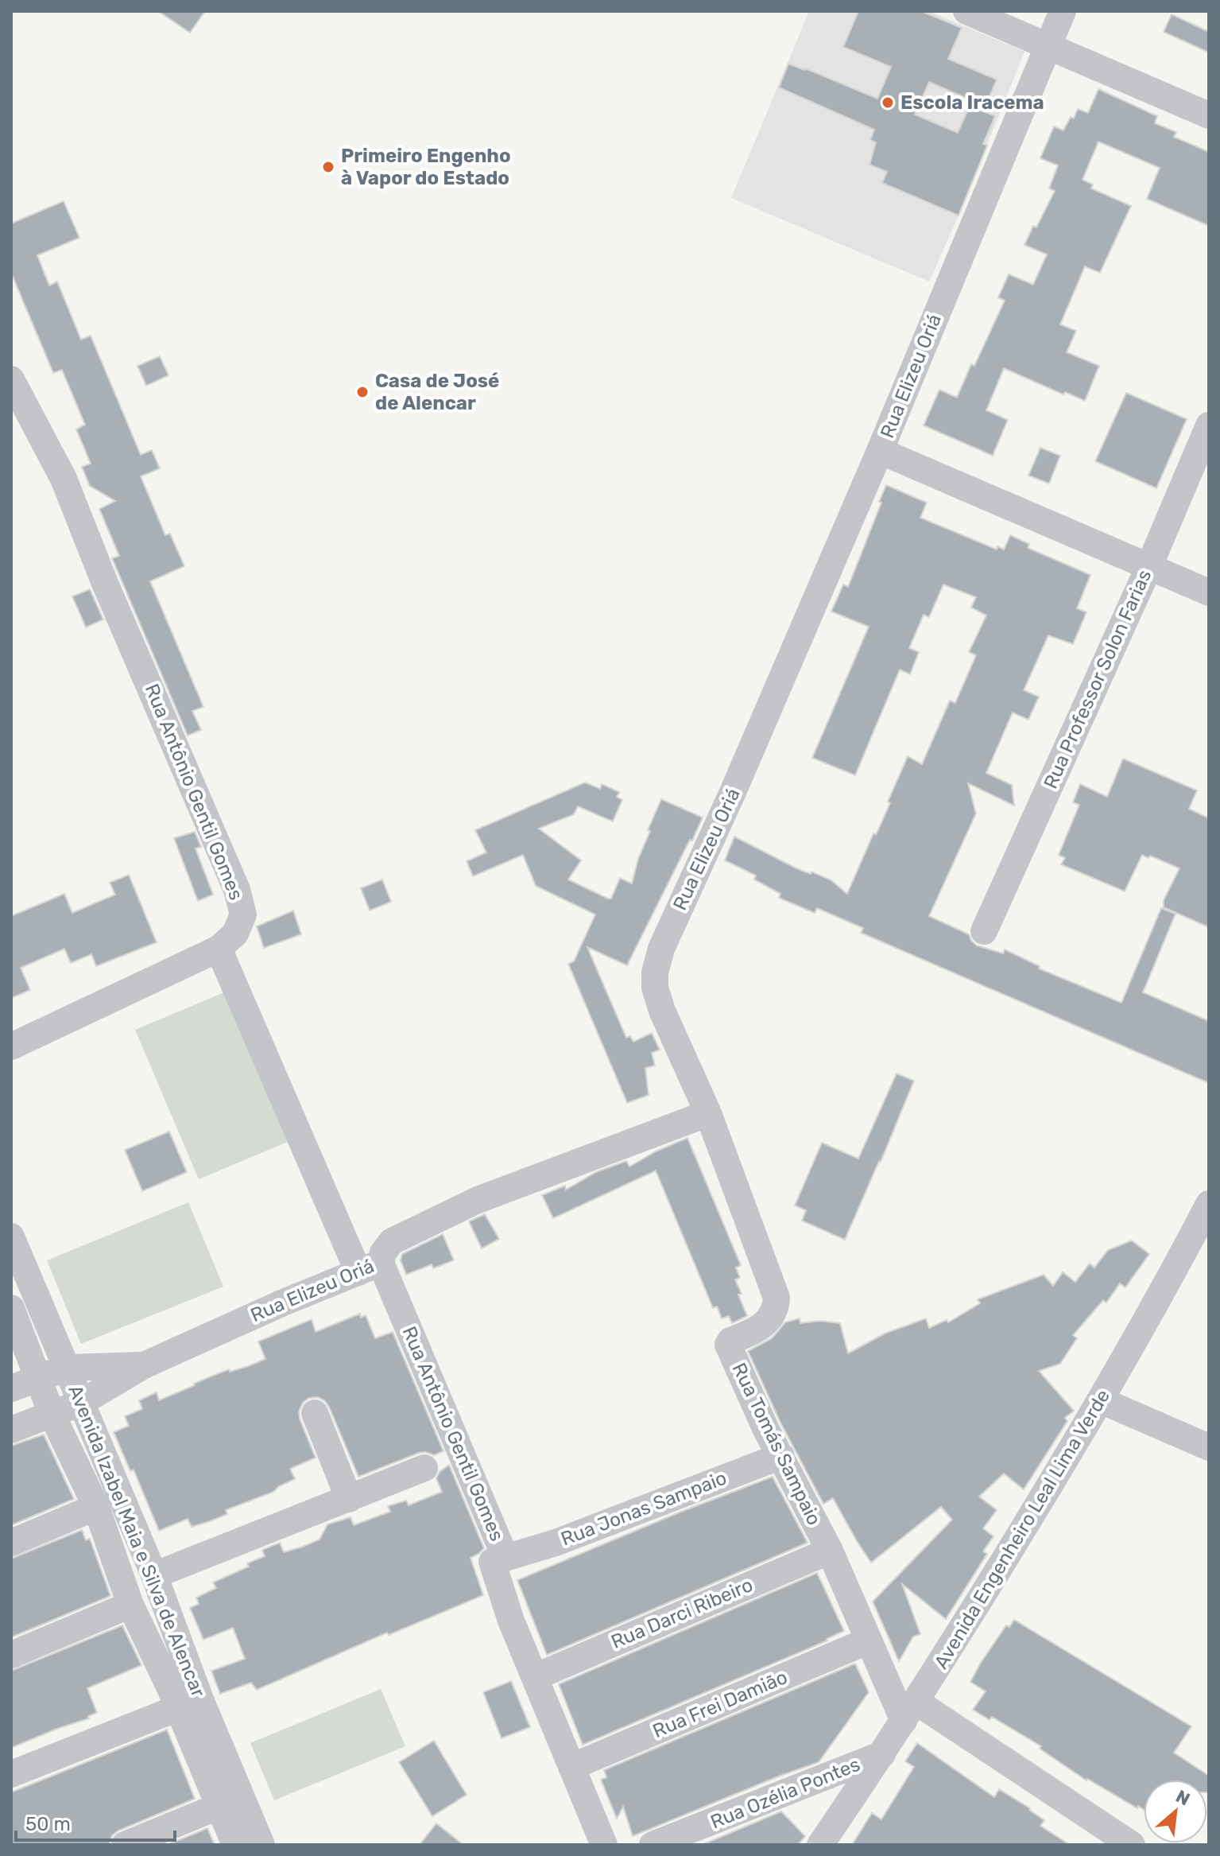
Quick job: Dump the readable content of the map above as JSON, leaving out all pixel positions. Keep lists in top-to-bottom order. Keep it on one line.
{"streets":{"street":["Rua Elizeu Oriá","Rua Professor Solon Farias","Rua Antônio Gentil Gomes","Rua Tomás Sampaio","Rua Jonas Sampaio","Avenida Engenheiro Leal Lima Verde","Avenida Izabel Maia e Silva de Alencar","Rua Darci Ribeiro","Rua Frei Damião","Rua Ozélia Pontes"]},"crossings":[["Rua Elizeu Oriá","Rua Antônio Gentil Gomes"],["Rua Elizeu Oriá","Rua Tomás Sampaio"],["Rua Elizeu Oriá","Avenida Izabel Maia e Silva de Alencar"],["Rua Antônio Gentil Gomes","Rua Jonas Sampaio"],["Rua Antônio Gentil Gomes","Rua Darci Ribeiro"],["Rua Antônio Gentil Gomes","Rua Frei Damião"],["Rua Tomás Sampaio","Rua Jonas Sampaio"],["Rua Tomás Sampaio","Avenida Engenheiro Leal Lima Verde"],["Rua Tomás Sampaio","Rua Darci Ribeiro"],["Rua Tomás Sampaio","Rua Frei Damião"],["Avenida Engenheiro Leal Lima Verde","Rua Ozélia Pontes"]],"places":["Escola Iracema","Primeiro Engenho à Vapor do Estado","Casa de José de Alencar"],"scale_bar":"50 m","north":"top right"}
